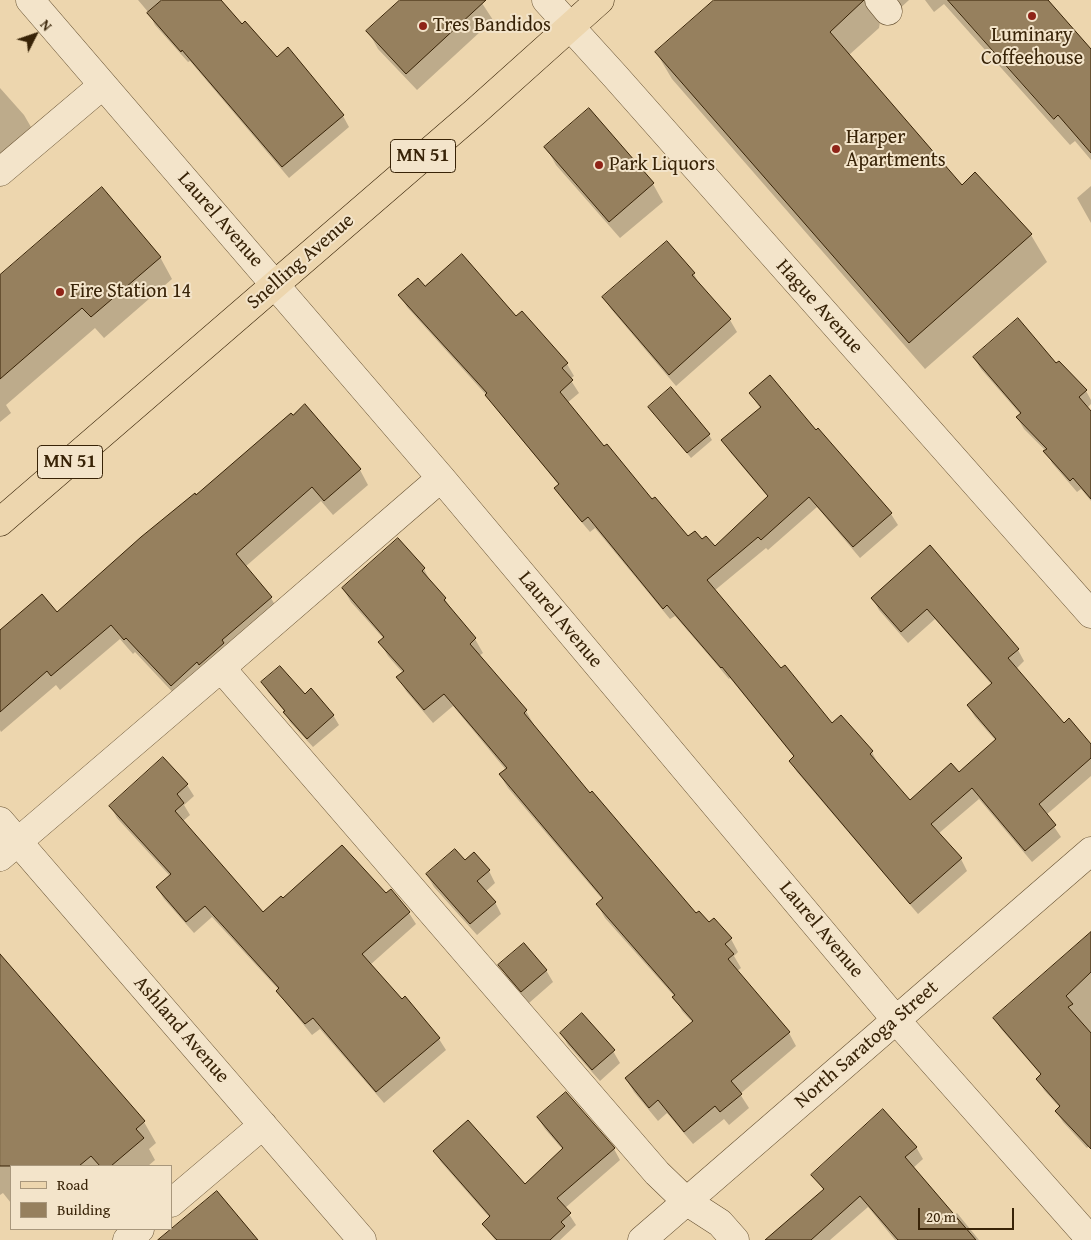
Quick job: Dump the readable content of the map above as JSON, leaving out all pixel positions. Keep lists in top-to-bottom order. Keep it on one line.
{"streets":{"main road":["MN 51","Snelling Avenue"],"street":["Laurel Avenue","Hague Avenue","Ashland Avenue","North Saratoga Street"]},"crossings":[["Laurel Avenue","Snelling Avenue"],["Laurel Avenue","North Saratoga Street"],["Snelling Avenue","Hague Avenue"]],"places":["Luminary Coffeehouse","Tres Bandidos","Harper Apartments","Park Liquors","Fire Station 14"],"legend":["Road","Building"],"scale_bar":"20 m","north":"top right"}
